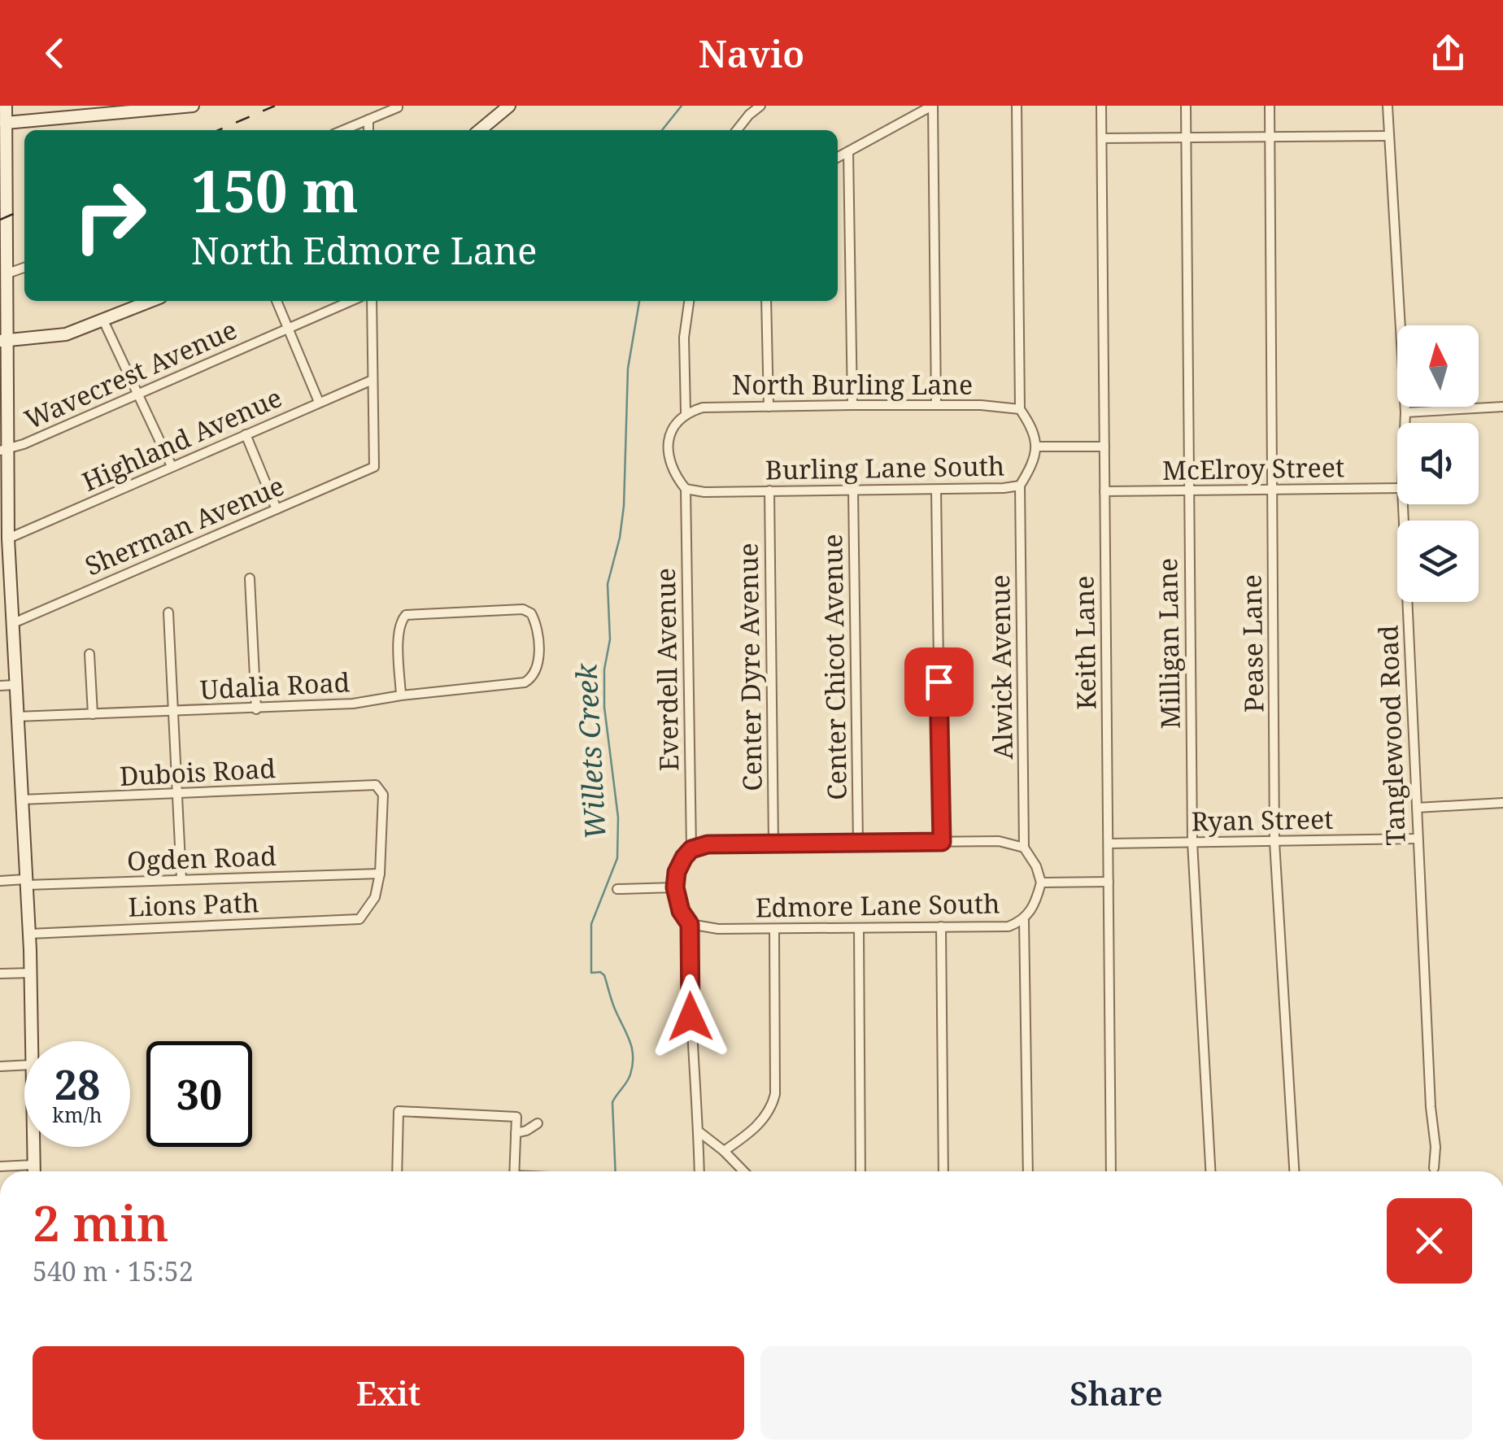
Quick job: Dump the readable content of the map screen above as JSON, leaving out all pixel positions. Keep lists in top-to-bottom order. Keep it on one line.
{"streets":{"street":["Wavecrest Avenue","North Burling Lane","Highland Avenue","Burling Lane South","McElroy Street","Sherman Avenue","Keith Lane","Milligan Lane","Pease Lane","Center Dyre Avenue","Center Chicot Avenue","Alwick Avenue","Everdell Avenue","Udalia Road","Tanglewood Road","Dubois Road","Ryan Street","Ogden Road","Lions Path","Edmore Lane South"]},"crossings":[["Highland Avenue","Sherman Avenue"],["Burling Lane South","Keith Lane"],["Burling Lane South","Center Dyre Avenue"],["Burling Lane South","Center Chicot Avenue"],["Burling Lane South","Alwick Avenue"],["Burling Lane South","Everdell Avenue"],["McElroy Street","Keith Lane"],["McElroy Street","Milligan Lane"],["McElroy Street","Pease Lane"],["Keith Lane","Ryan Street"],["Milligan Lane","Ryan Street"],["Pease Lane","Ryan Street"],["Tanglewood Road","Ryan Street"],["Dubois Road","Ogden Road"],["Dubois Road","Lions Path"],["Ogden Road","Lions Path"]],"water":["Willets Creek"],"north":"top","page":{"header":"Navio","turn":["150 m","North Edmore Lane"],"speed":"28 km/h","limit":"30","heading":["2 min","540 m · 15:52"],"buttons":["Exit","Share"]}}
